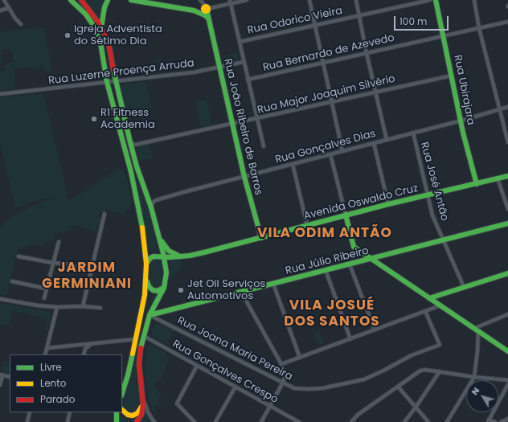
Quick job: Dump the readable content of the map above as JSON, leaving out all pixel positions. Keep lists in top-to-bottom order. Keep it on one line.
{"streets":{"main road":["Rua Ubirajara","Rua João Ribeiro de Barros","Avenida Oswaldo Cruz","Rua Júlio Ribeiro"],"street":["Rua Odorico Vieira","Rua Bernardo de Azevedo","Rua Luzerne Proença Arruda","Rua Major Joaquim Silvério","Rua Gonçalves Dias","Rua José Antão","Rua Joana Maria Pereira","Rua Gonçalves Crespo"]},"crossings":[["Rua Bernardo de Azevedo","Rua Ubirajara"],["Rua Luzerne Proença Arruda","Rua João Ribeiro de Barros"],["Rua Ubirajara","Rua Major Joaquim Silvério"],["Rua Ubirajara","Rua Gonçalves Dias"],["Rua Ubirajara","Avenida Oswaldo Cruz"],["Rua Major Joaquim Silvério","Rua João Ribeiro de Barros"],["Rua João Ribeiro de Barros","Rua Gonçalves Dias"],["Rua João Ribeiro de Barros","Avenida Oswaldo Cruz"],["Rua Gonçalves Dias","Rua José Antão"],["Rua José Antão","Avenida Oswaldo Cruz"],["Rua José Antão","Rua Júlio Ribeiro"],["Rua Júlio Ribeiro","Rua Joana Maria Pereira"]],"districts":["VILA ODIM ANTÃO","JARDIM GERMINIANI","VILA JOSUÉ DOS SANTOS"],"places":["Igreja Adventista do Sétimo Dia","R1 Fitness Academia","Jet Oil Serviços Automotivos"],"legend":["Livre","Lento","Parado"],"scale_bar":"100 m","north":"top left"}
